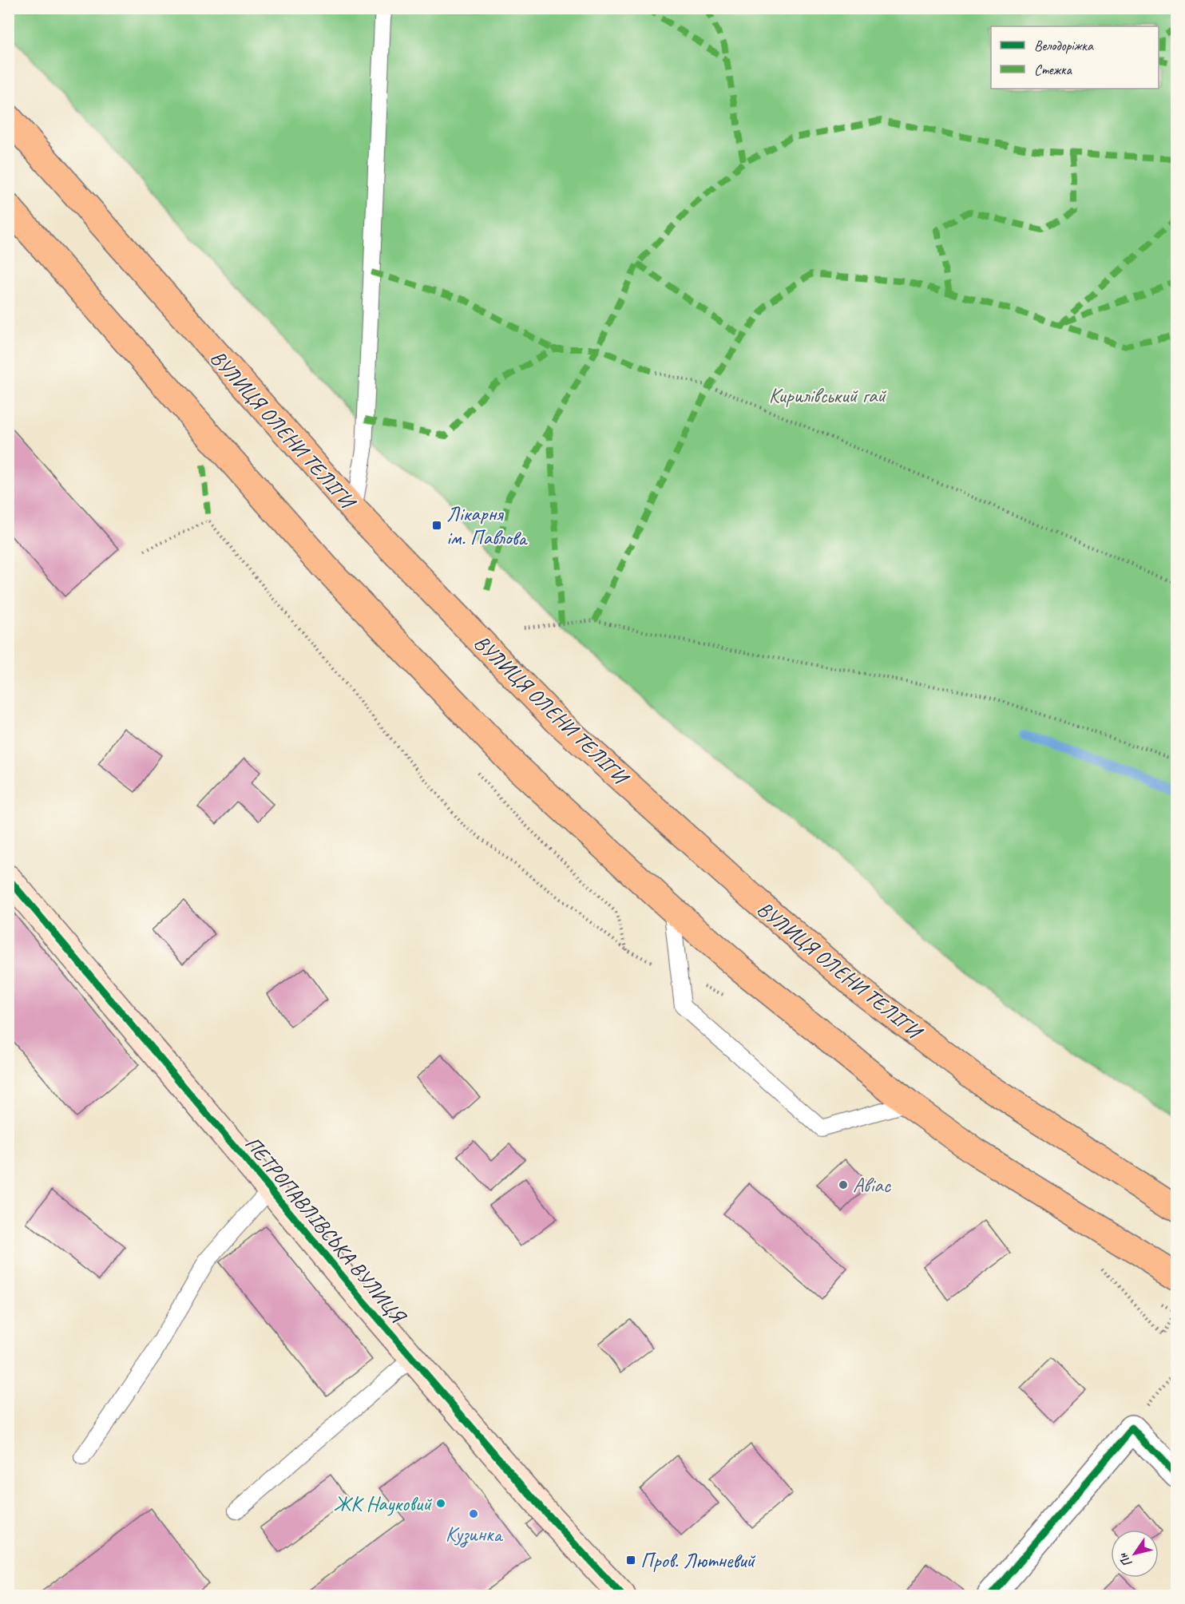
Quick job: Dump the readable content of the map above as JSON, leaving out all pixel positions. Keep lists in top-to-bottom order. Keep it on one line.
{"streets":{"main road":["ВУЛИЦЯ ОЛЕНИ ТЕЛІГИ"],"street":["ПЕТРОПАВЛІВСЬКА ВУЛИЦЯ"]},"parks":["Кирилівський гай"],"places":{"transit":["Лікарня ім. Павлова","Пров. Лютневий"],"other":["Авіас","ЖК Науковий","Кузинка"]},"legend":["Велодоріжка","Стежка"],"north":"bottom left"}
